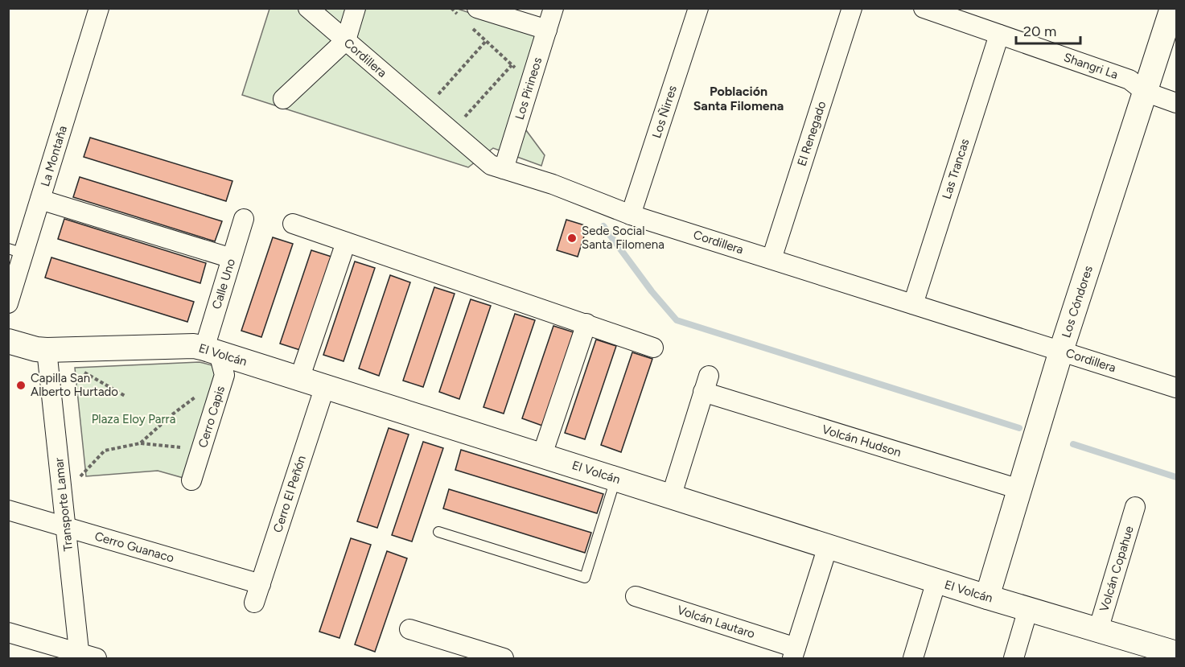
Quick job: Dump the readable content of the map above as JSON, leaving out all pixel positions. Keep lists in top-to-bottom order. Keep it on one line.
{"streets":{"street":["Cordillera","Shangri La","Los Pirineos","Los Ñirres","El Renegado","La Montaña","Las Trancas","Calle Uno","Los Cóndores","El Volcán","Cerro Capis","Volcán Hudson","Cerro El Peñón","Transporte Lamar","Cerro Guanaco","Volcán Copahue","Volcán Lautaro"]},"crossings":[["Cordillera","Los Pirineos"],["Cordillera","Los Ñirres"],["Cordillera","El Renegado"],["Cordillera","Las Trancas"],["Cordillera","Los Cóndores"],["Shangri La","Las Trancas"],["Shangri La","Los Cóndores"],["Calle Uno","El Volcán"],["Calle Uno","Cerro Capis"],["Los Cóndores","El Volcán"],["Los Cóndores","Volcán Hudson"],["El Volcán","Cerro Capis"],["El Volcán","Volcán Hudson"],["El Volcán","Cerro El Peñón"],["El Volcán","Transporte Lamar"],["El Volcán","Volcán Copahue"],["Cerro El Peñón","Cerro Guanaco"],["Transporte Lamar","Cerro Guanaco"]],"districts":["Población Santa Filomena"],"parks":["Plaza Eloy Parra"],"places":["Sede Social Santa Filomena","Capilla San Alberto Hurtado"],"scale_bar":"20 m"}
